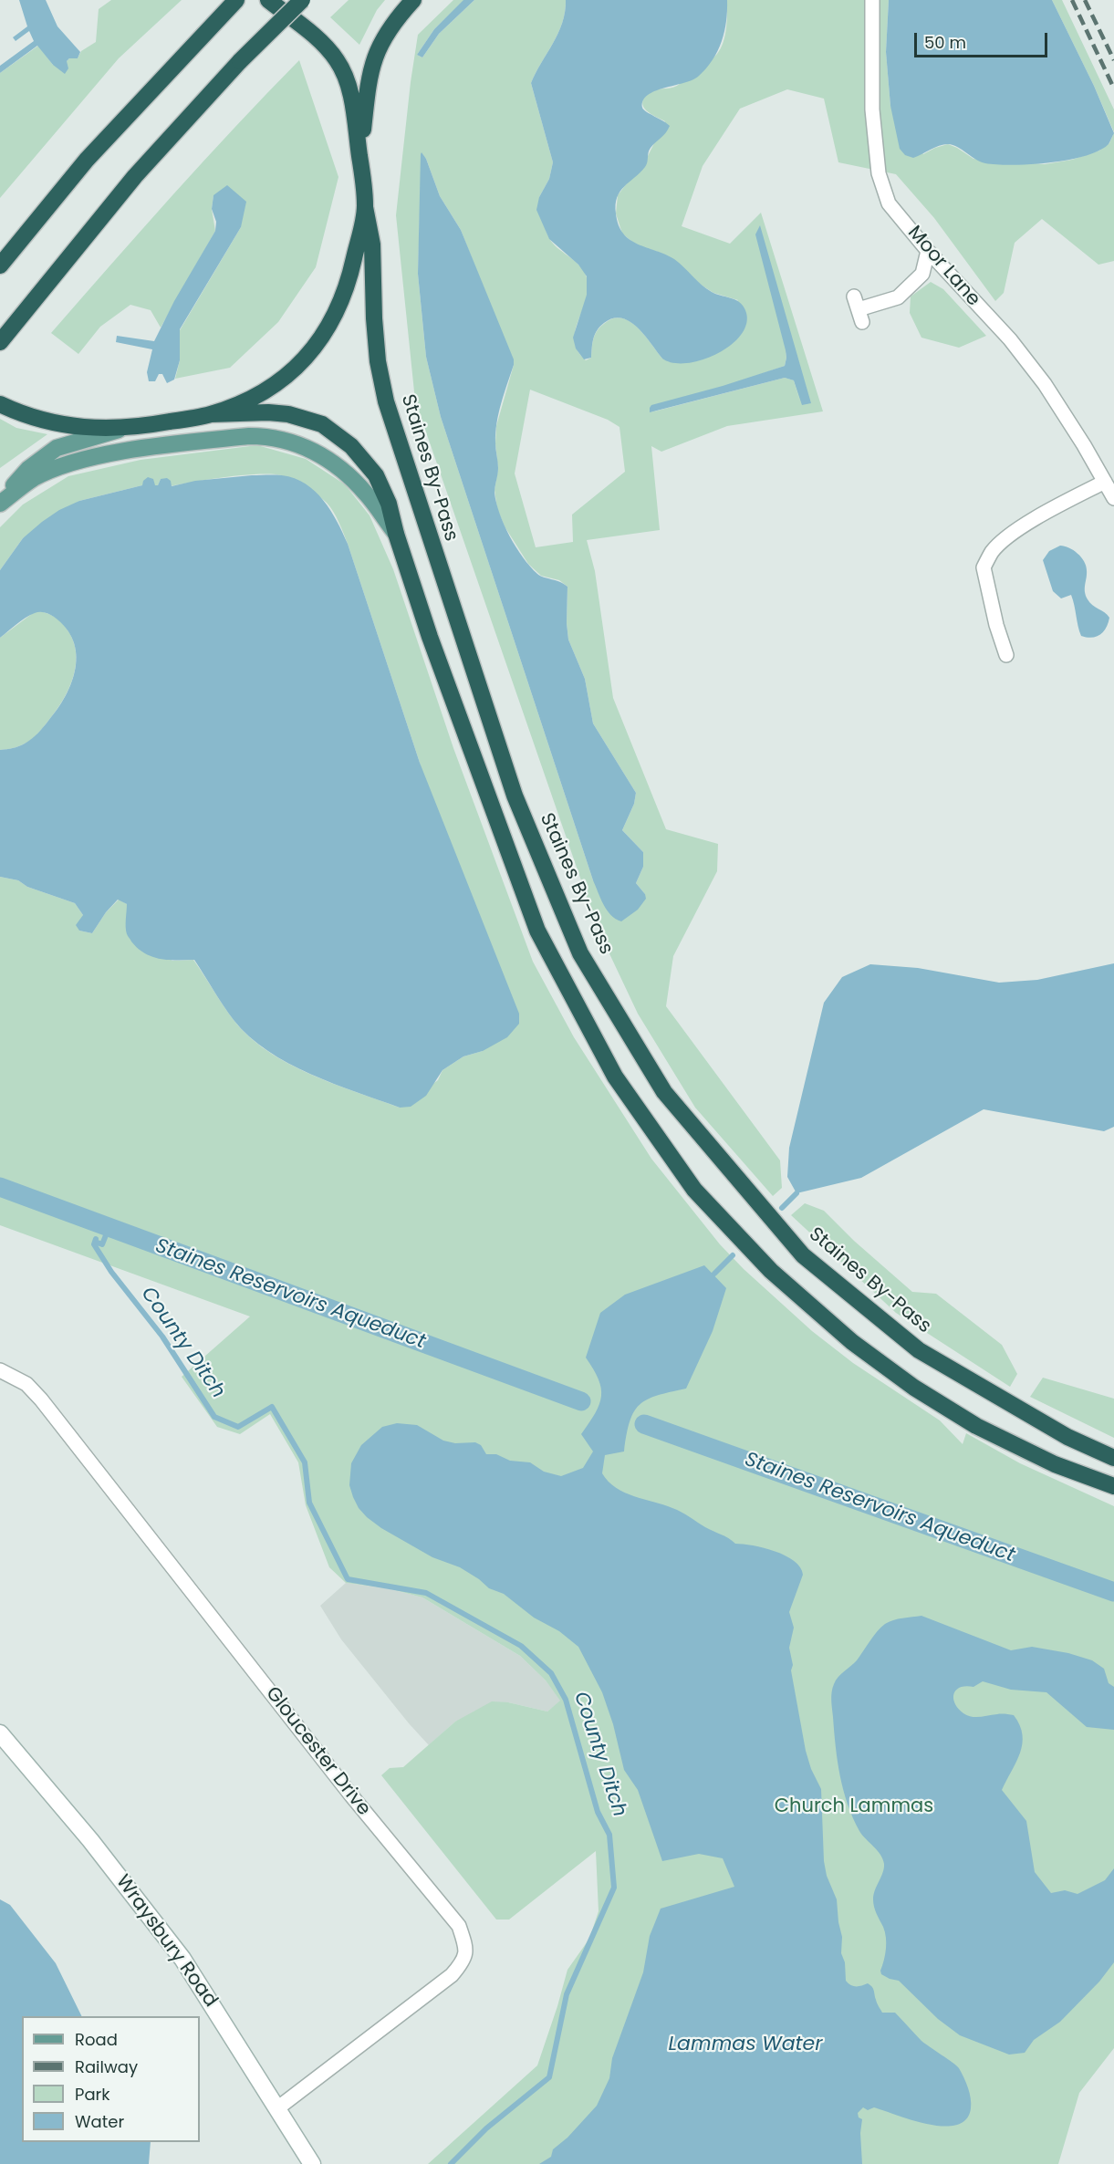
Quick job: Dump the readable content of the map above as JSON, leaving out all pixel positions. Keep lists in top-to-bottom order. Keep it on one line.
{"streets":{"highway":["Staines By-Pass"],"main road":["Wraysbury Road"],"street":["Moor Lane","Gloucester Drive"]},"crossings":[["Gloucester Drive","Wraysbury Road"]],"water":["Staines Reservoirs Aqueduct","County Ditch","Lammas Water"],"parks":["Church Lammas"],"legend":["Road","Railway","Park","Water"],"scale_bar":"50 m"}
